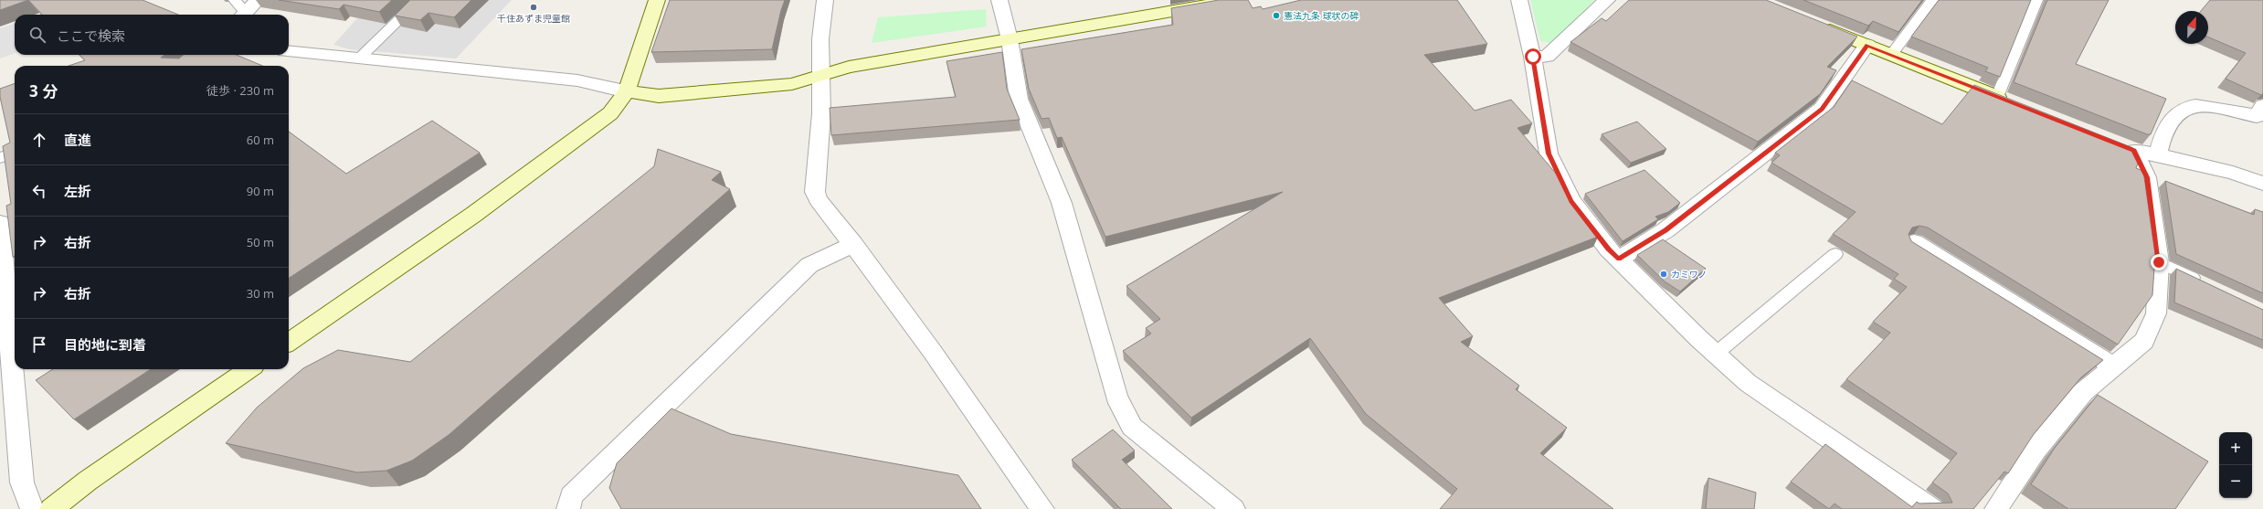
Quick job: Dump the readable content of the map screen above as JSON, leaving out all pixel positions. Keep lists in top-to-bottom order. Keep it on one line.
{"places":["千住あずま児童館","憲法九条 球状の碑","カミワノ"],"north":"top","page":{"search":"ここで検索","heading":["3 分","徒歩 · 230 m"],"list":[["直進","60 m"],["左折","90 m"],["右折","50 m"],["右折","30 m"],"目的地に到着"],"map_buttons":["+","−"]}}
